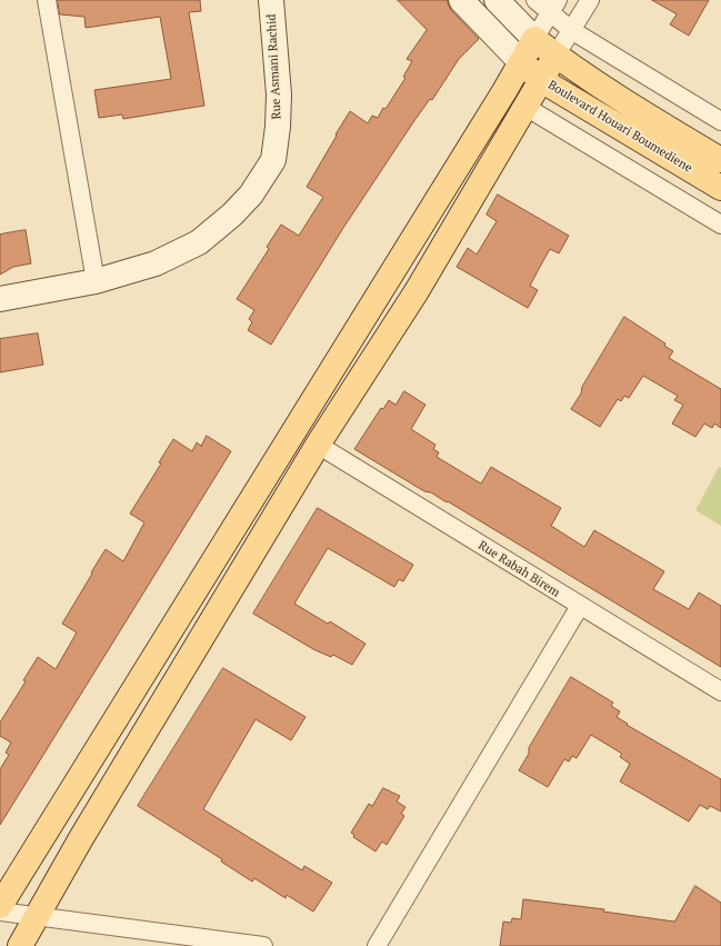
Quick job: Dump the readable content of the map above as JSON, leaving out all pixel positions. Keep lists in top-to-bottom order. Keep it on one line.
{"streets":{"main road":["Boulevard Houari Boumediene"],"street":["Rue Asmani Rachid","Rue Rabah Birem"]}}
